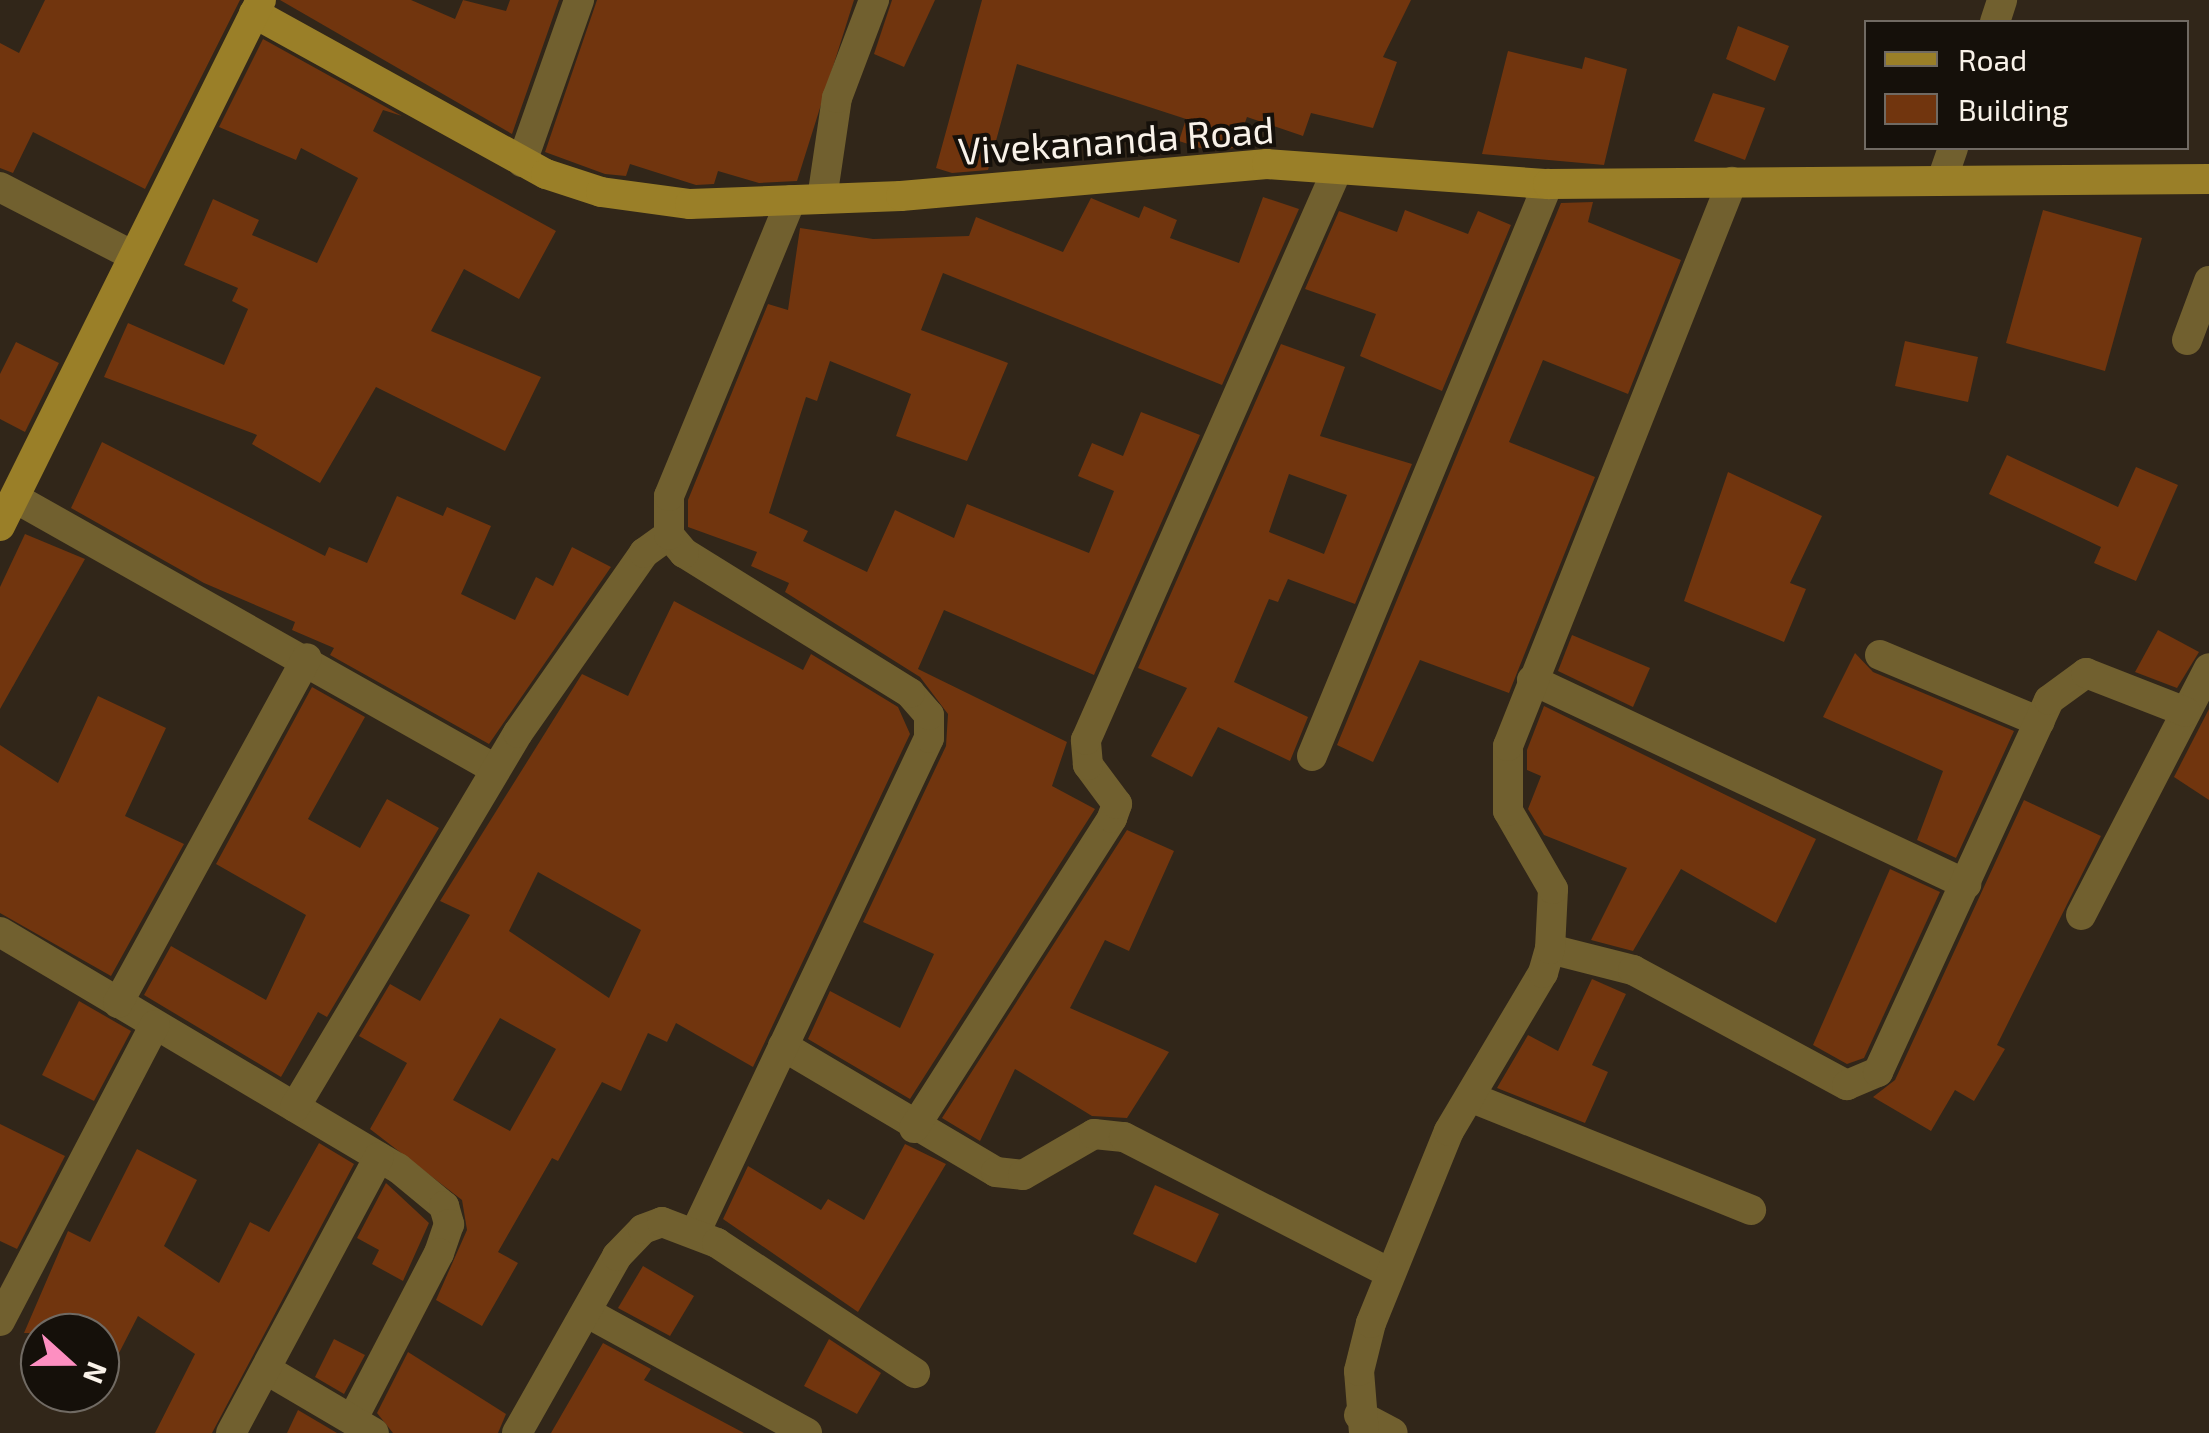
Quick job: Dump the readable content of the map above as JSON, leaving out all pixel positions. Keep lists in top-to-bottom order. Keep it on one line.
{"streets":{"street":["Vivekananda Road"]},"legend":["Road","Building"],"north":"right"}
